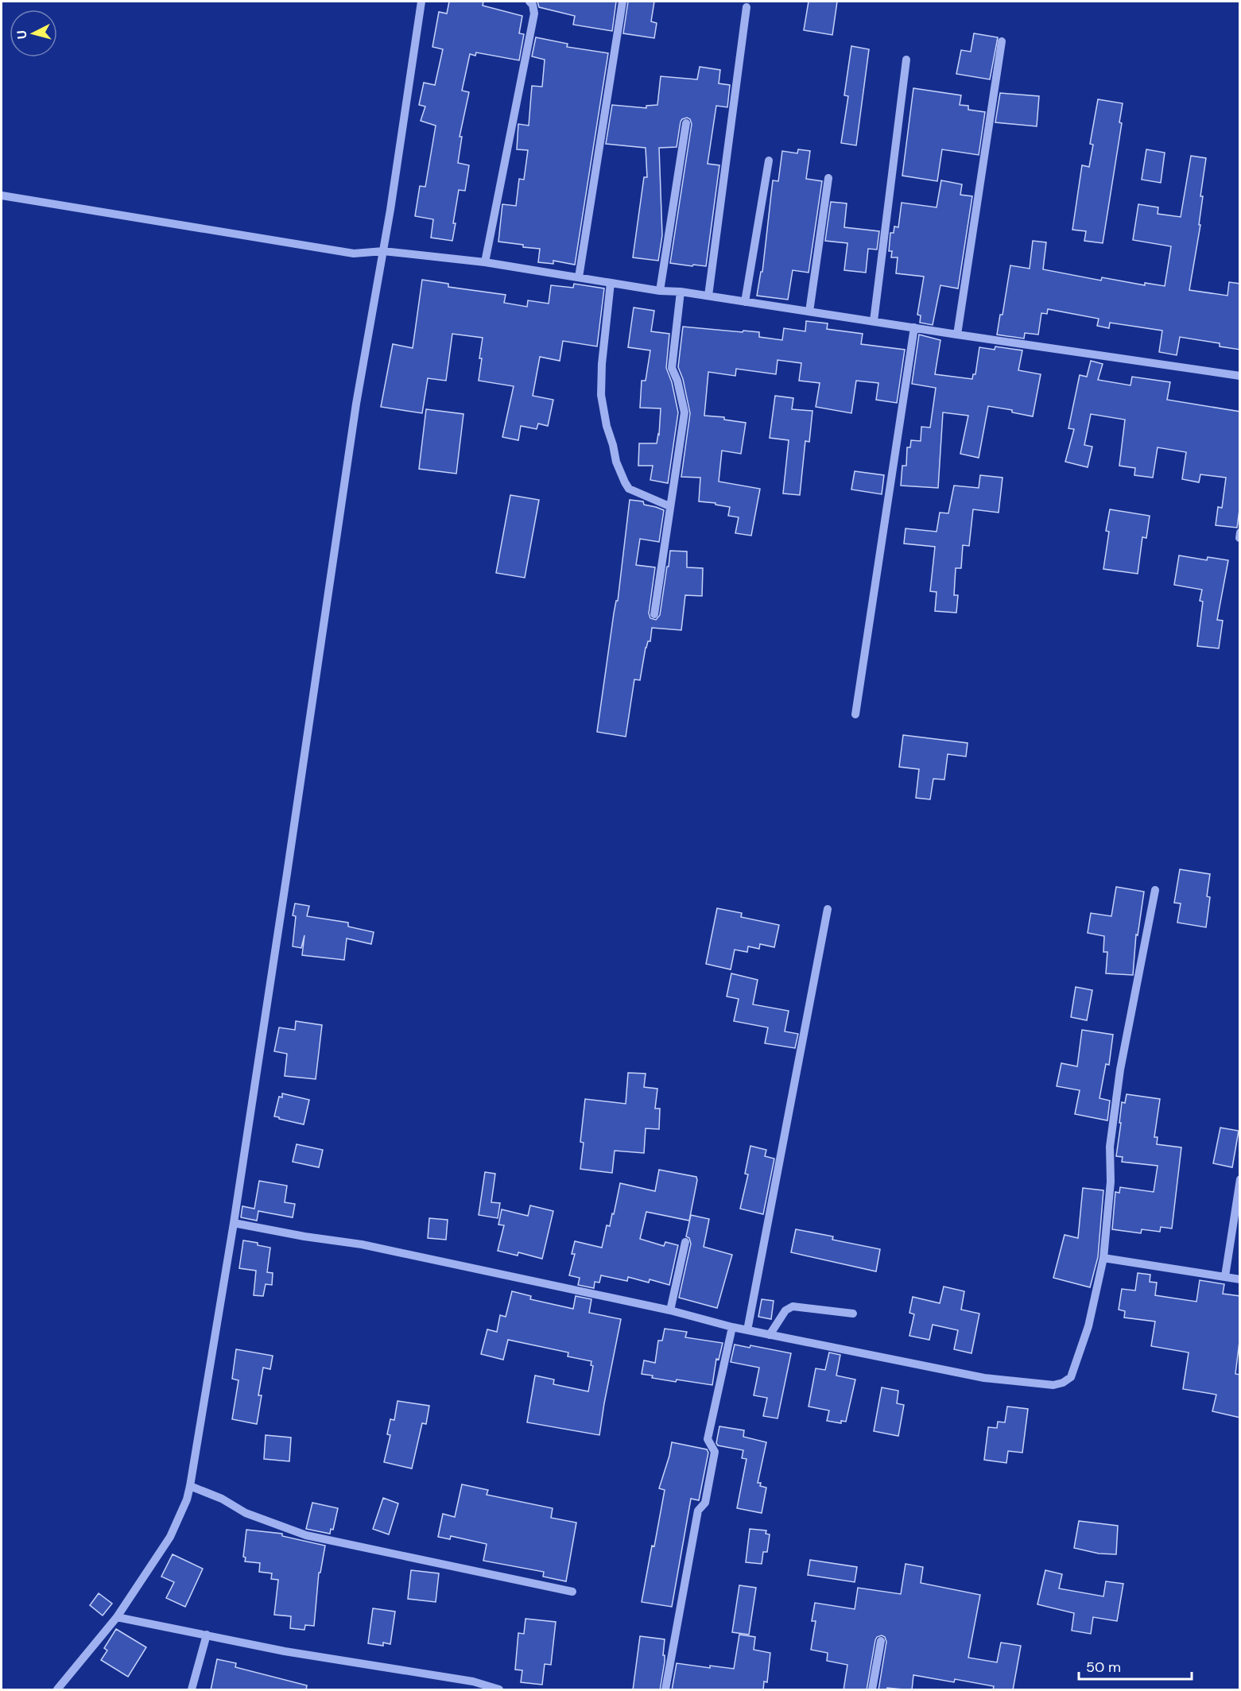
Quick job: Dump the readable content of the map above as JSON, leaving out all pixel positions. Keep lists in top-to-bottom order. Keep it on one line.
{"scale_bar":"50 m","north":"left"}
